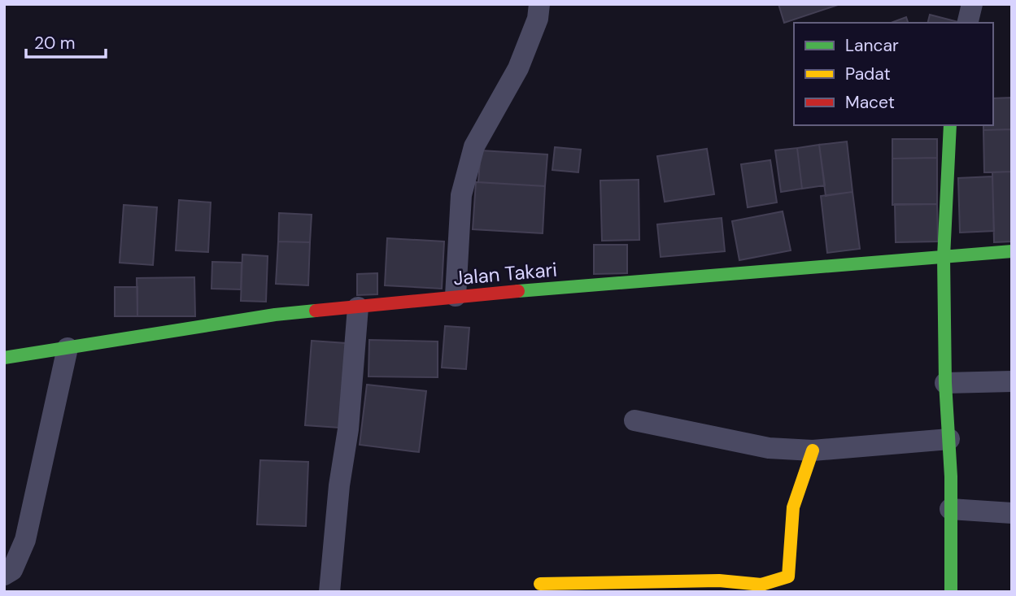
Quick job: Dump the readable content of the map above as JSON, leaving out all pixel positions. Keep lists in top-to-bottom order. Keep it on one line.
{"streets":{"street":["Jalan Takari"]},"legend":["Lancar","Padat","Macet"],"scale_bar":"20 m"}
